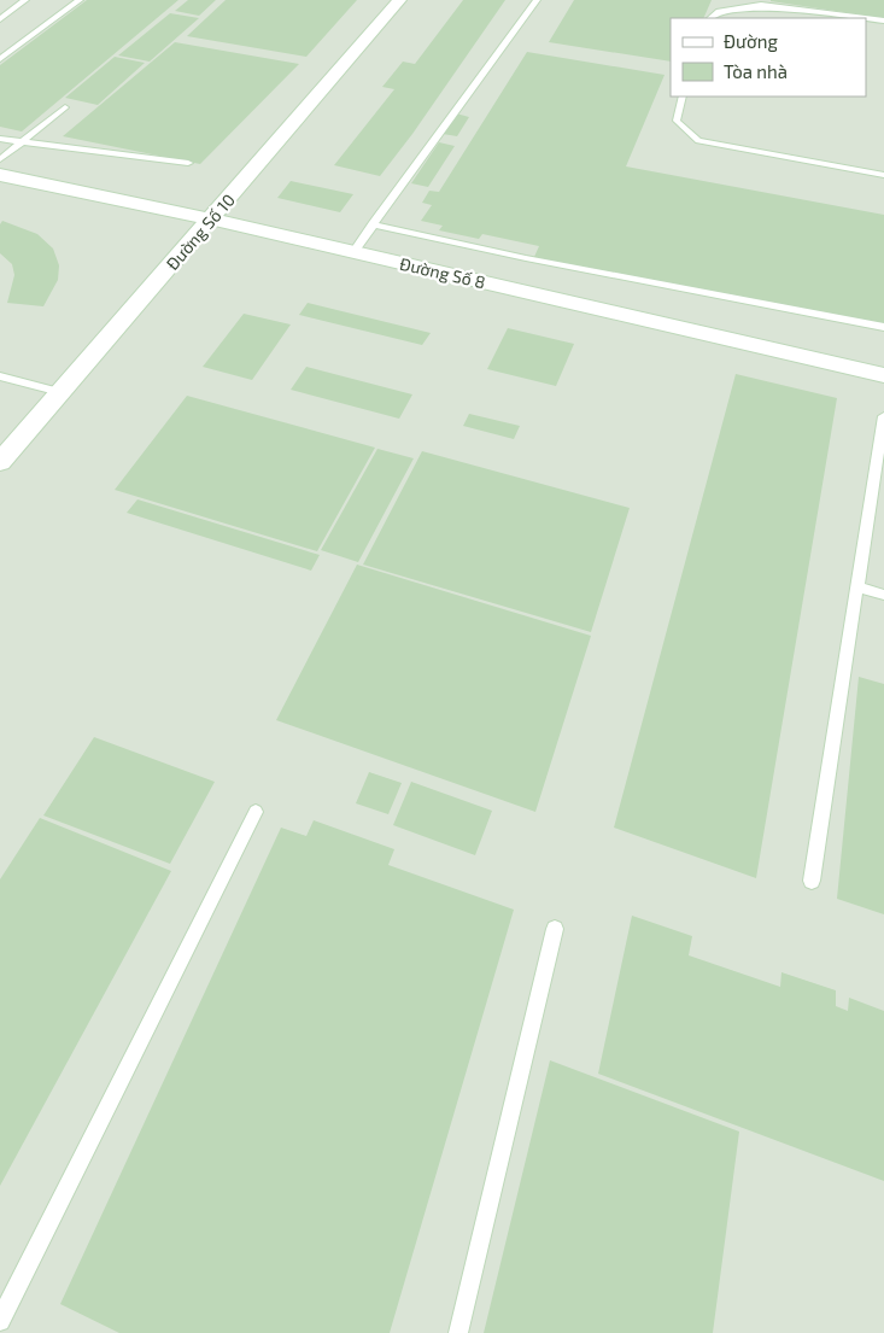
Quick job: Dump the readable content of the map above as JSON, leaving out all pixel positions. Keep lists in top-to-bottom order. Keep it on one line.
{"streets":{"street":["Đường Số 10","Đường Số 8"]},"crossings":[["Đường Số 10","Đường Số 8"]],"legend":["Đường","Tòa nhà"]}
